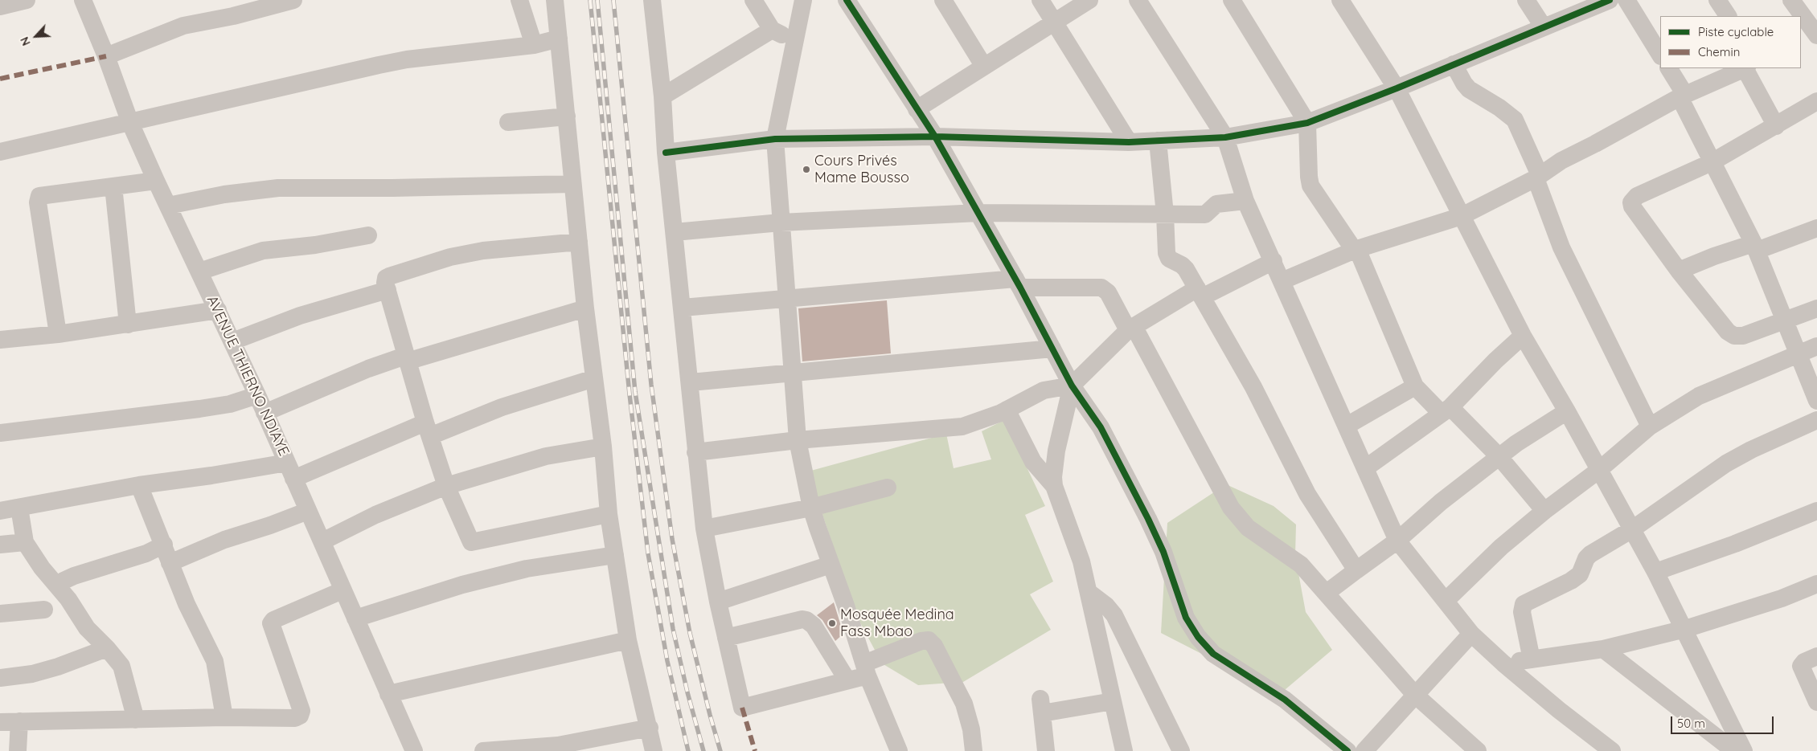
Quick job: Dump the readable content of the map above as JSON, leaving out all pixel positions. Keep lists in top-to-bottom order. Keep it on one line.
{"streets":{"street":["AVENUE THIERNO NDIAYE"]},"places":["Cours Privés Mame Bousso","Mosquée Medina Fass Mbao"],"legend":["Piste cyclable","Chemin"],"scale_bar":"50 m","north":"bottom left"}
